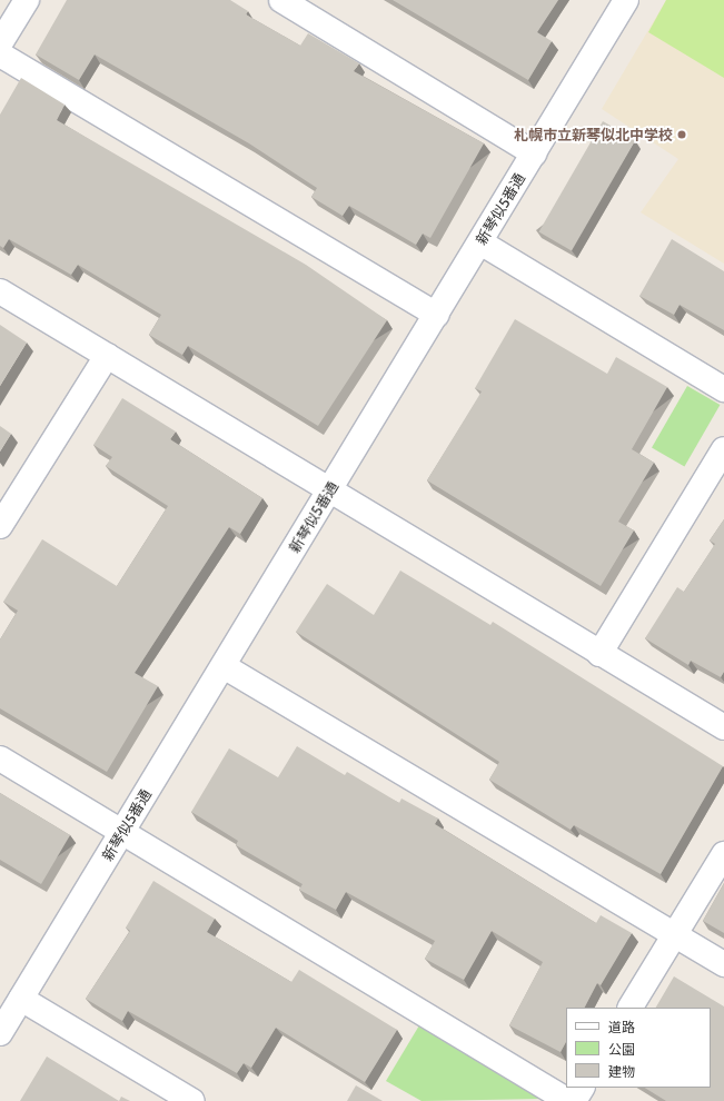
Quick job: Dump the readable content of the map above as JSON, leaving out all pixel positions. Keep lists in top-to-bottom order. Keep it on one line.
{"streets":{"street":["新琴似5番通"]},"places":["札幌市立新琴似北中学校"],"legend":["道路","公園","建物"]}
